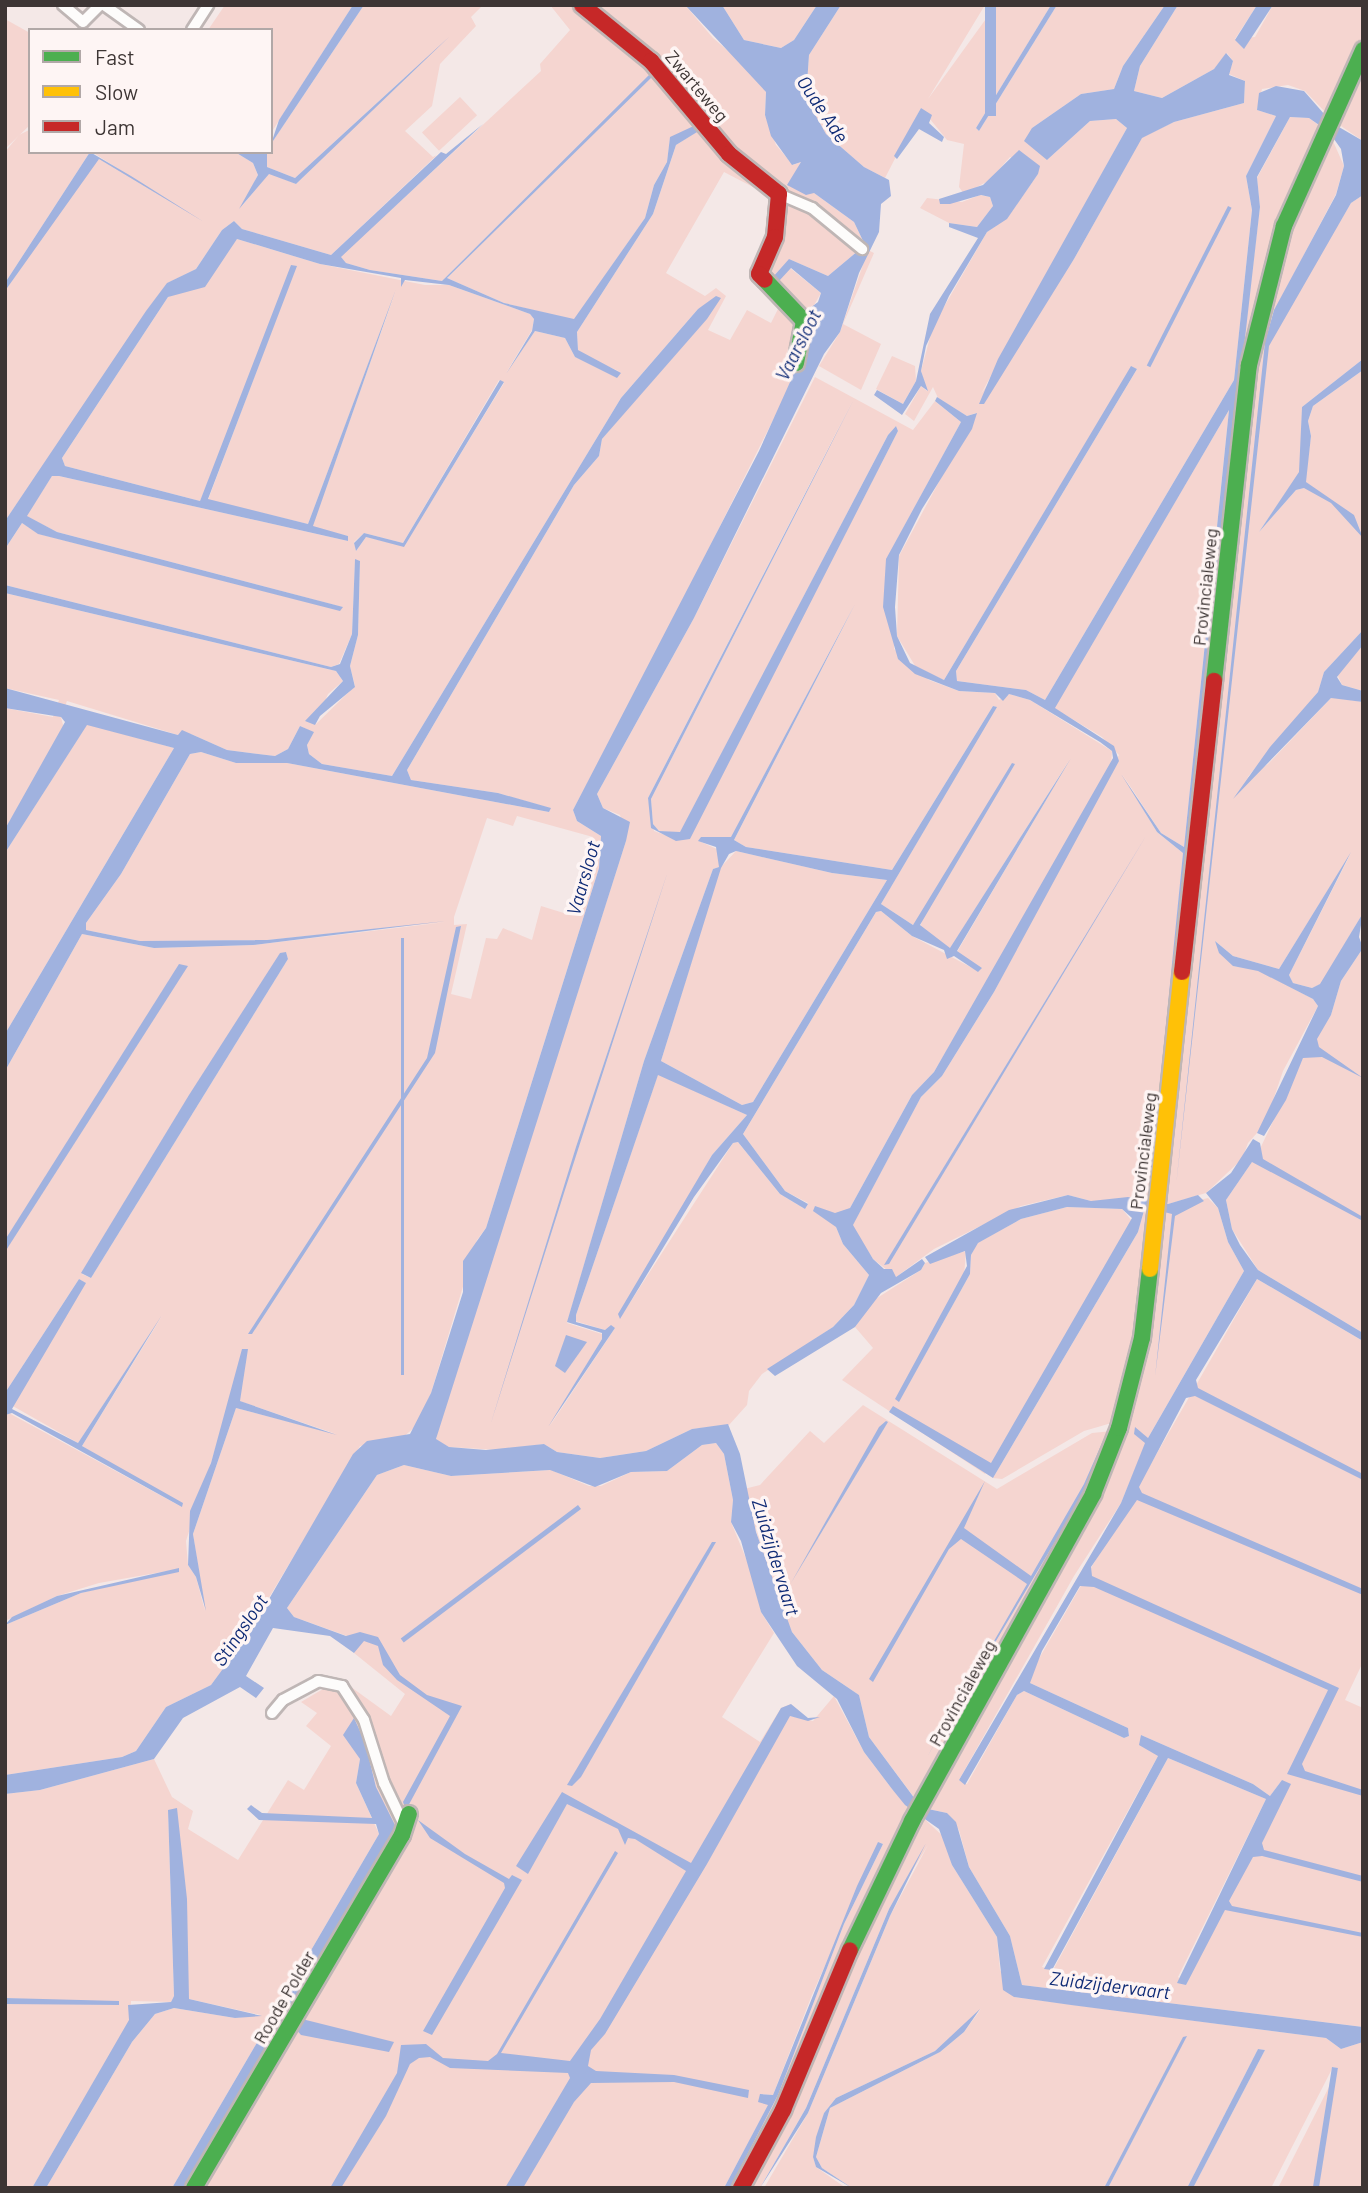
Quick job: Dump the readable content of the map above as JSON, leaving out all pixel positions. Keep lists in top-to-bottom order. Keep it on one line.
{"streets":{"main road":["Zwarteweg","Provincialeweg","Roode Polder"]},"water":["Oude Ade","Vaarsloot","Zuidzijdervaart","Stingsloot"],"legend":["Fast","Slow","Jam"]}
